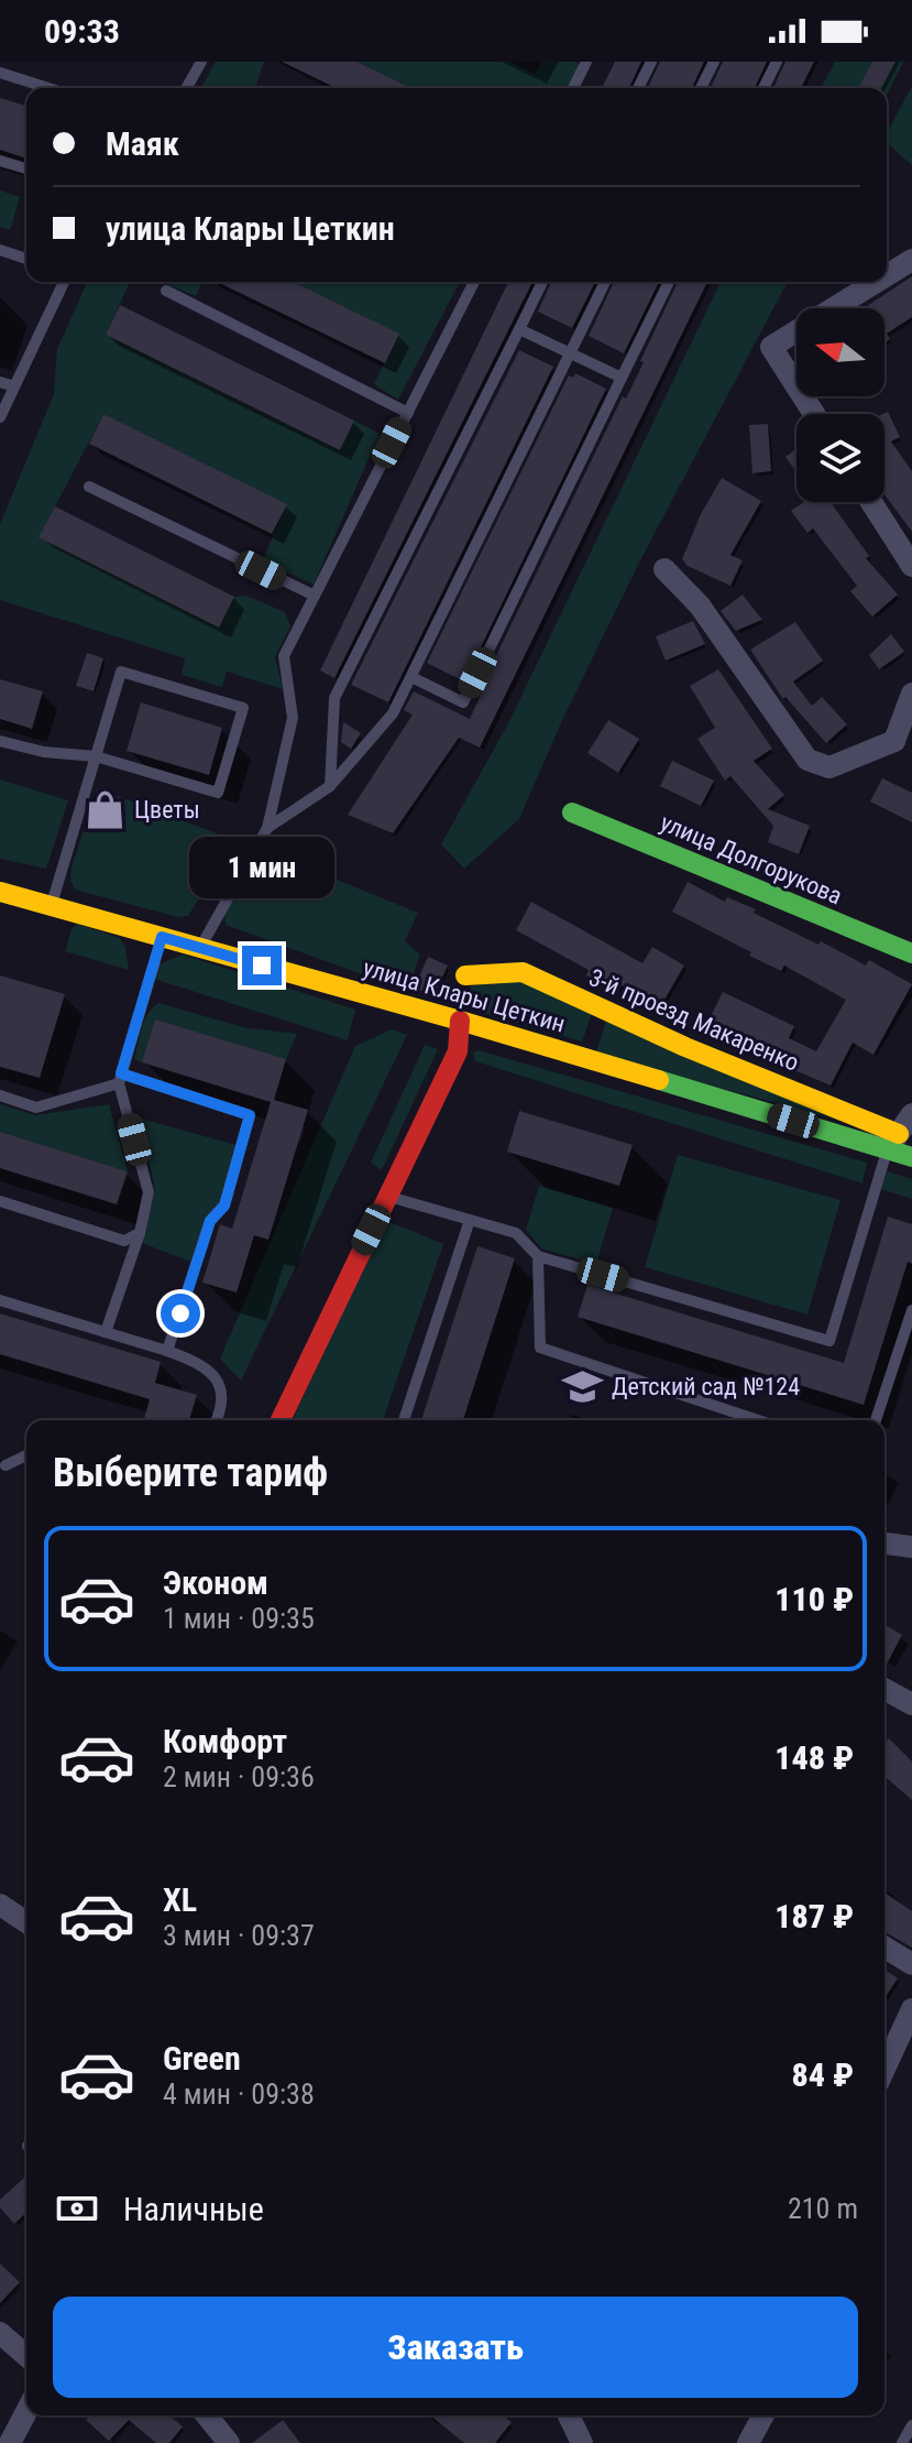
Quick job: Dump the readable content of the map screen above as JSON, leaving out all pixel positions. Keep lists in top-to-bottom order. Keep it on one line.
{"streets":{"street":["улица Долгорукова","улица Клары Цеткин","3-й проезд Макаренко"]},"crossings":[["улица Клары Цеткин","3-й проезд Макаренко"]],"places":{"shop":["Цветы"],"school or university":["Детский сад №124"]},"north":"left","page":{"status":"09:33","banner":["Маяк","улица Клары Цеткин"],"bubble":"1 мин","heading":"Выберите тариф","list":[{"name":"Эконом","note":"1 мин · 09:35","value":"110 ₽"},{"name":"Комфорт","note":"2 мин · 09:36","value":"148 ₽"},{"name":"XL","note":"3 мин · 09:37","value":"187 ₽"},{"name":"Green","note":"4 мин · 09:38","value":"84 ₽"}],"pay":["Наличные","210 m"],"buttons":"Заказать"}}
